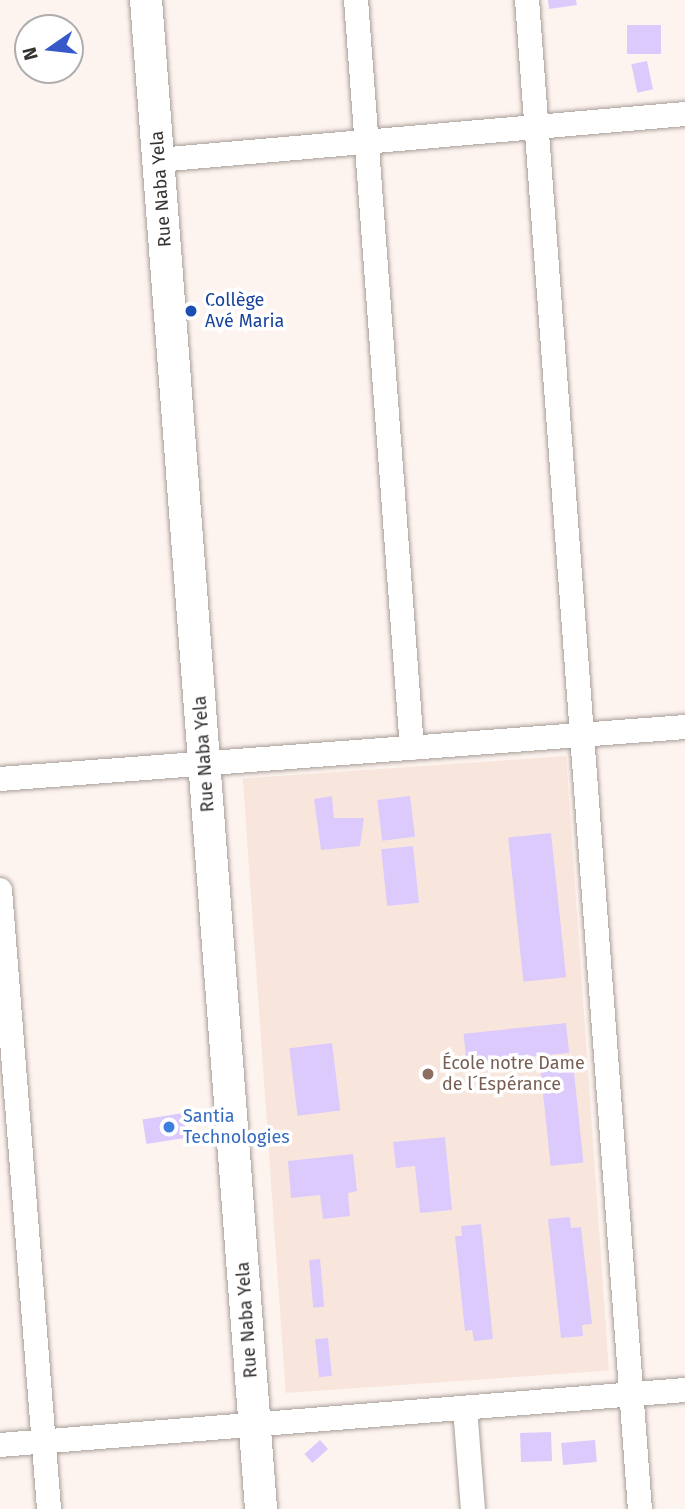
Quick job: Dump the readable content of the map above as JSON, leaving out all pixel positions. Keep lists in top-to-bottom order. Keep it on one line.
{"streets":{"street":["Rue Naba Yela"]},"places":["Collège Avé Maria","École notre Dame de l´Espérance","Santia Technologies"],"north":"left"}
